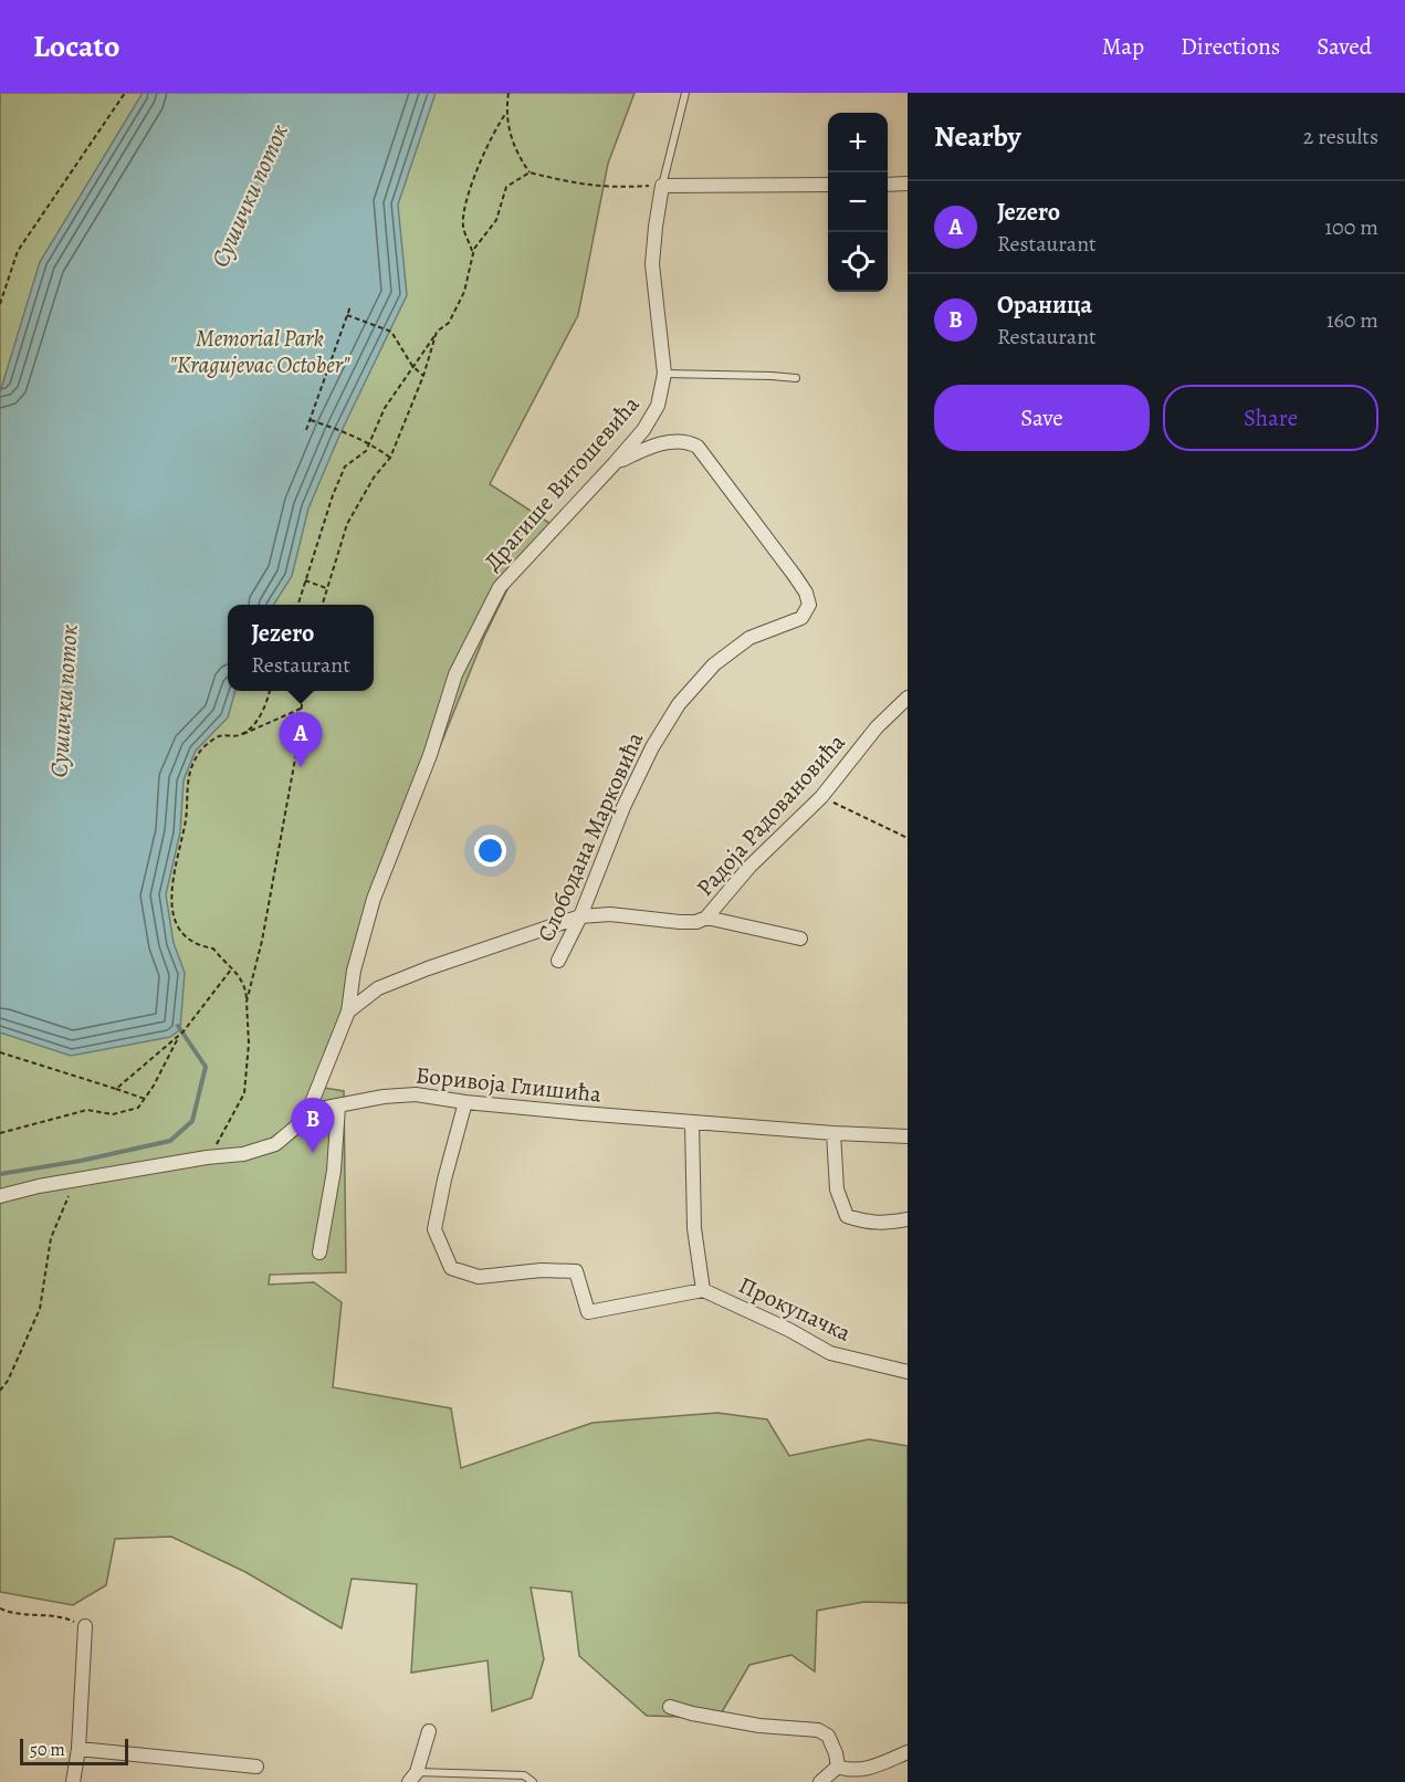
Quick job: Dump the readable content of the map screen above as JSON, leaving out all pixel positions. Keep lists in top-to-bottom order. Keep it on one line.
{"streets":{"street":["Драгише Витошевића","Радоја Радовановића","Слободана Марковића","Боривоја Глишића","Прокупачка"]},"crossings":[["Драгише Витошевића","Радоја Радовановића"],["Драгише Витошевића","Слободана Марковића"],["Драгише Витошевића","Боривоја Глишића"],["Радоја Радовановића","Слободана Марковића"],["Боривоја Глишића","Прокупачка"]],"water":["Сушички поток"],"parks":["Memorial Park \"Kragujevac October\""],"scale_bar":"50 m","page":{"header":"Locato","nav":["Map","Directions","Saved"],"heading":["Nearby","2 results"],"map_buttons":["+","−"],"list":[{"mark":"A","name":"Jezero","note":"Restaurant","value":"100 m"},{"mark":"B","name":"Ораница","note":"Restaurant","value":"160 m"}],"buttons":["Save","Share"],"popup":["Jezero","Restaurant"],"pins":["A","B"],"scale":"50 m"}}
